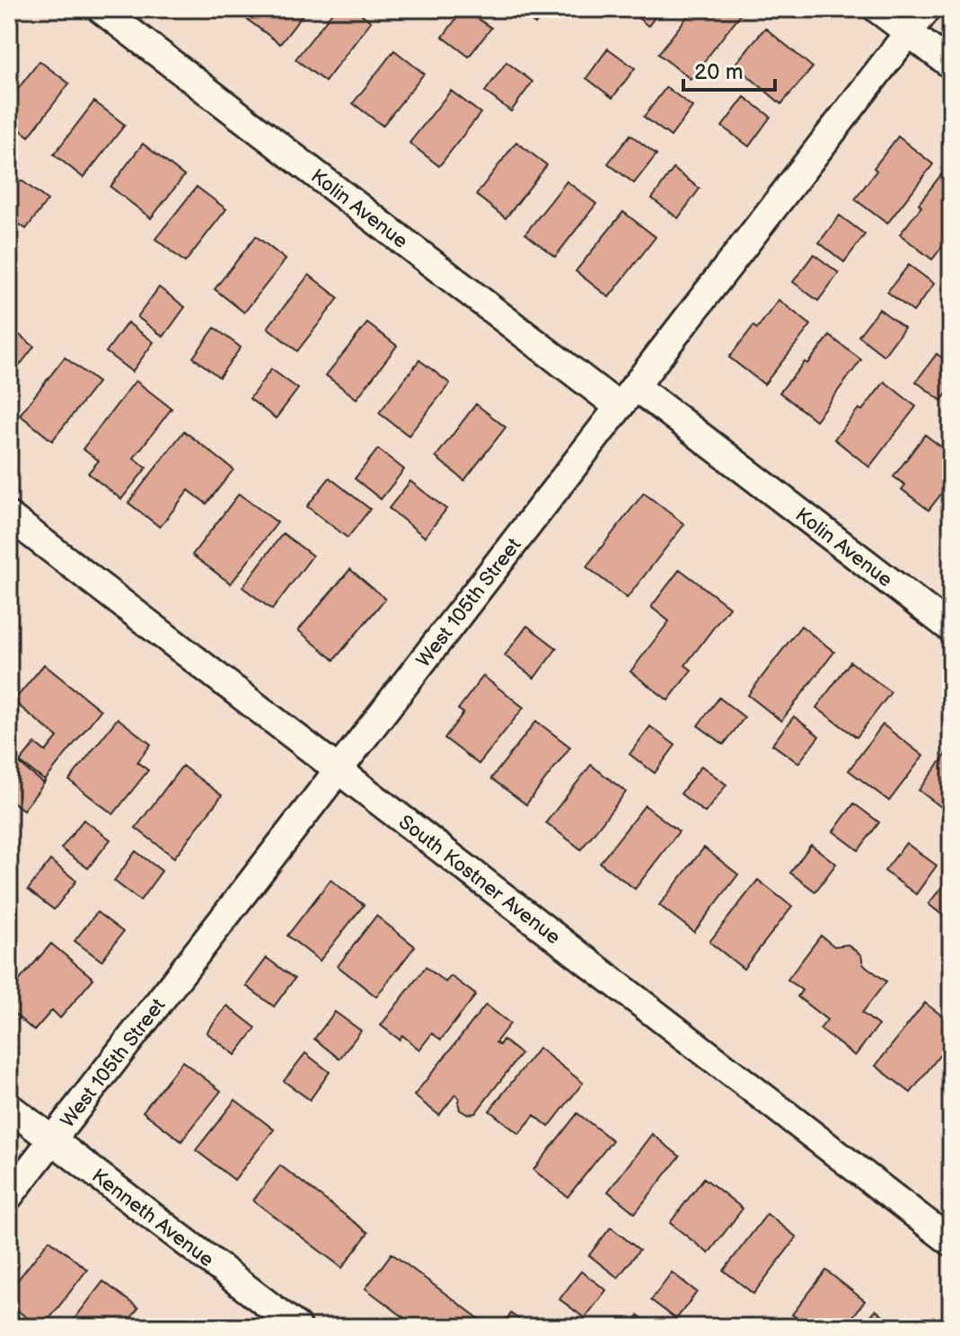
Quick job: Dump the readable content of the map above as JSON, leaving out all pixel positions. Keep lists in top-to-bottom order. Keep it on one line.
{"streets":{"street":["Kolin Avenue","West 105th Street","South Kostner Avenue","Kenneth Avenue"]},"crossings":[["Kolin Avenue","West 105th Street"],["West 105th Street","South Kostner Avenue"],["West 105th Street","Kenneth Avenue"]],"scale_bar":"20 m"}
